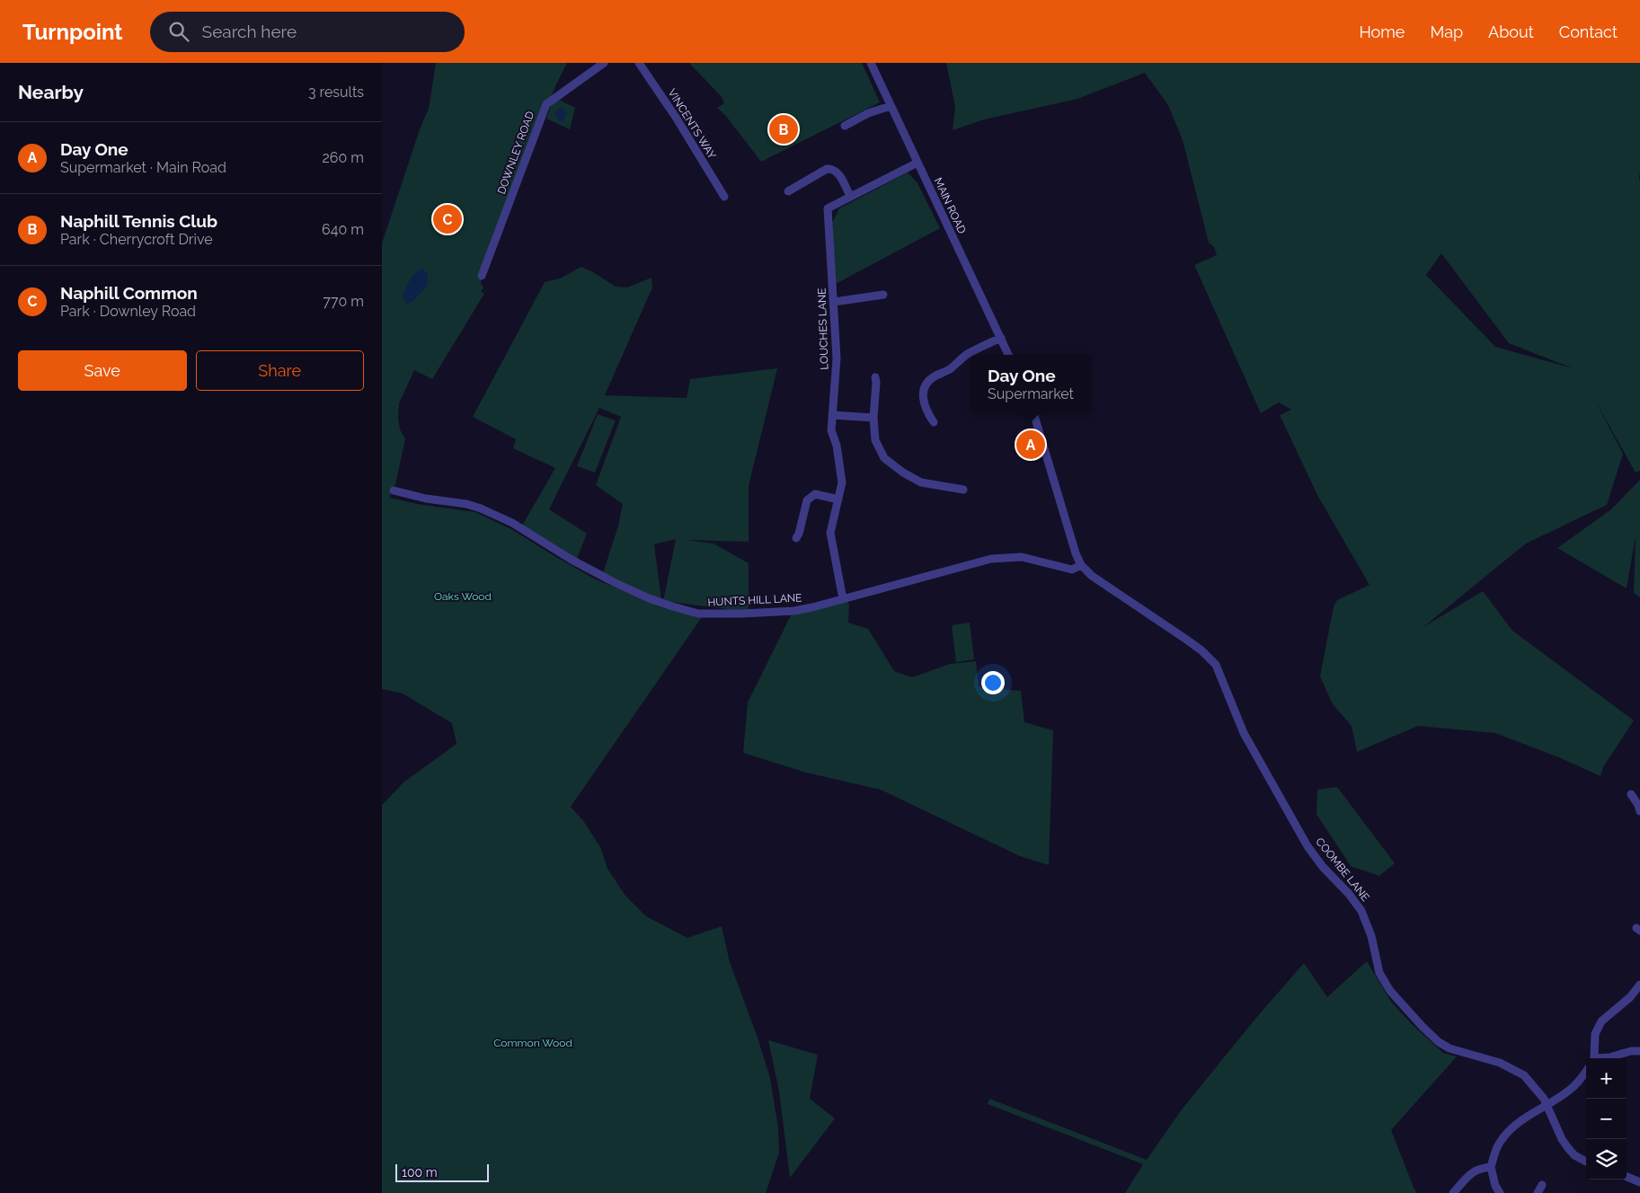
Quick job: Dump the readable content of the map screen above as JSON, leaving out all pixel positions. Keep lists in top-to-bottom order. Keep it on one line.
{"streets":{"street":["VINCENTS WAY","DOWNLEY ROAD","MAIN ROAD","LOUCHES LANE","HUNTS HILL LANE","COOMBE LANE"]},"crossings":[["MAIN ROAD","LOUCHES LANE"],["LOUCHES LANE","HUNTS HILL LANE"],["HUNTS HILL LANE","COOMBE LANE"]],"parks":["Oaks Wood","Common Wood"],"scale_bar":"100 m","page":{"header":"Turnpoint","search":"Search here","nav":["Home","Map","About","Contact"],"heading":["Nearby","3 results"],"pins":["B","C","A"],"list":[{"mark":"A","name":"Day One","note":"Supermarket · Main Road","value":"260 m"},{"mark":"B","name":"Naphill Tennis Club","note":"Park · Cherrycroft Drive","value":"640 m"},{"mark":"C","name":"Naphill Common","note":"Park · Downley Road","value":"770 m"}],"buttons":["Save","Share"],"popup":["Day One","Supermarket"],"map_buttons":["+","−"],"scale":"100 m"}}
